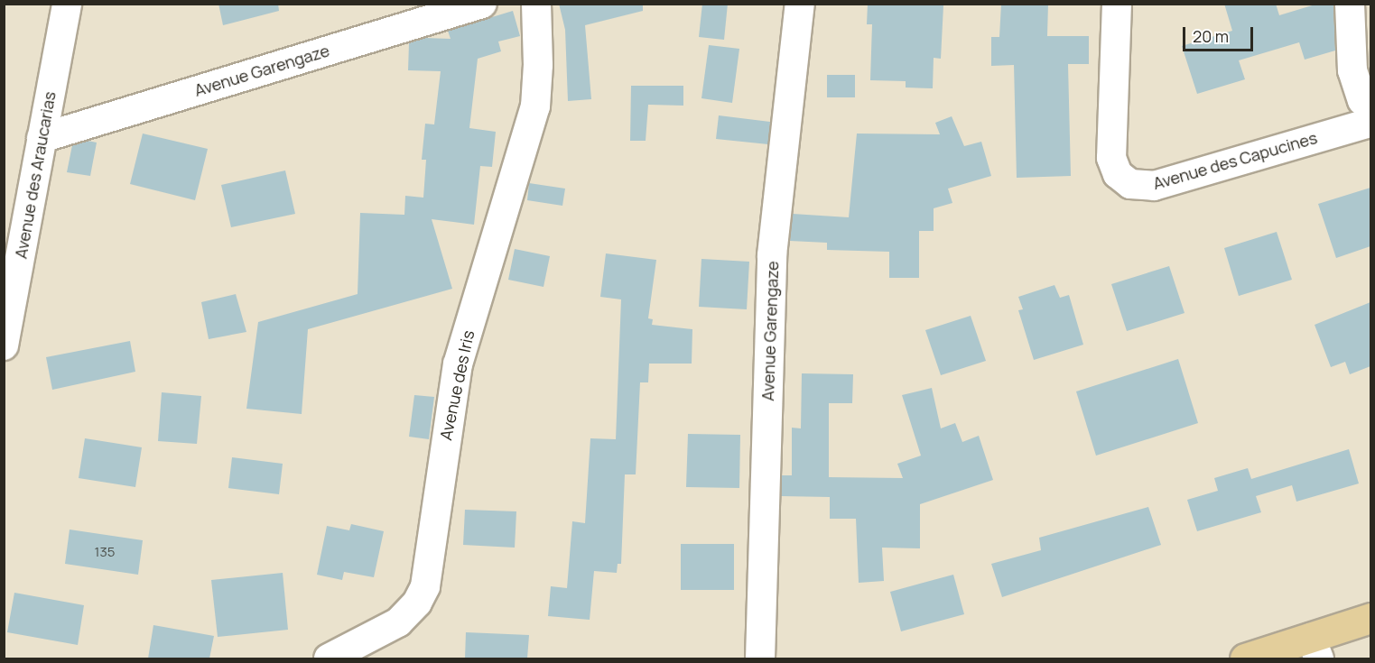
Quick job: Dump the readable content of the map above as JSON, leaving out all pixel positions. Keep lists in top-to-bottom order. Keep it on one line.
{"streets":{"street":["Avenue Garengaze","Avenue des Capucines","Avenue des Araucarias","Avenue des Iris"]},"crossings":[["Avenue Garengaze","Avenue des Araucarias"]],"house_numbers":["135"],"scale_bar":"20 m"}
